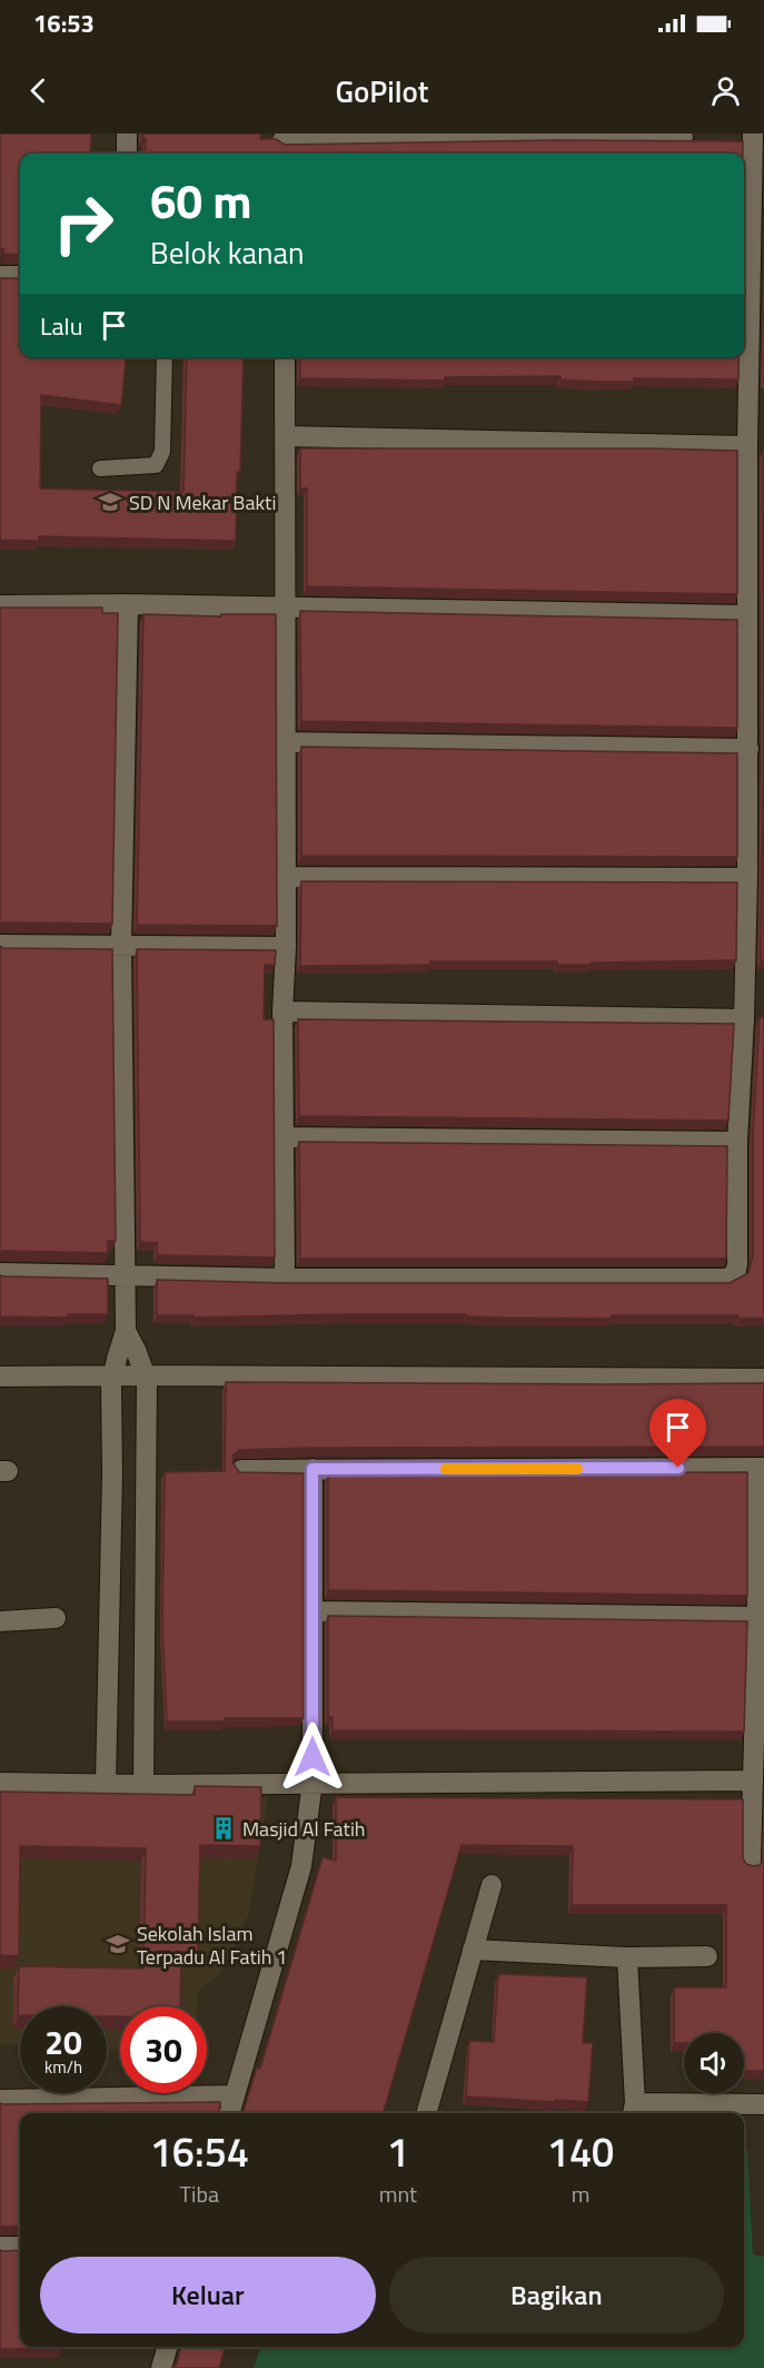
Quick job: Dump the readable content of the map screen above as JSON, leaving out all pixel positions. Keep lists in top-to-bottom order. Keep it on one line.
{"places":{"school or university":["SD N Mekar Bakti","Sekolah Islam Terpadu Al Fatih 1"],"building":["Masjid Al Fatih"]},"page":{"status":"16:53","header":"GoPilot","turn":["60 m","Belok kanan"],"then":"Lalu","speed":"20 km/h","limit":"30","eta":["16:54","Tiba","1","mnt","140","m"],"buttons":["Keluar","Bagikan"]}}
